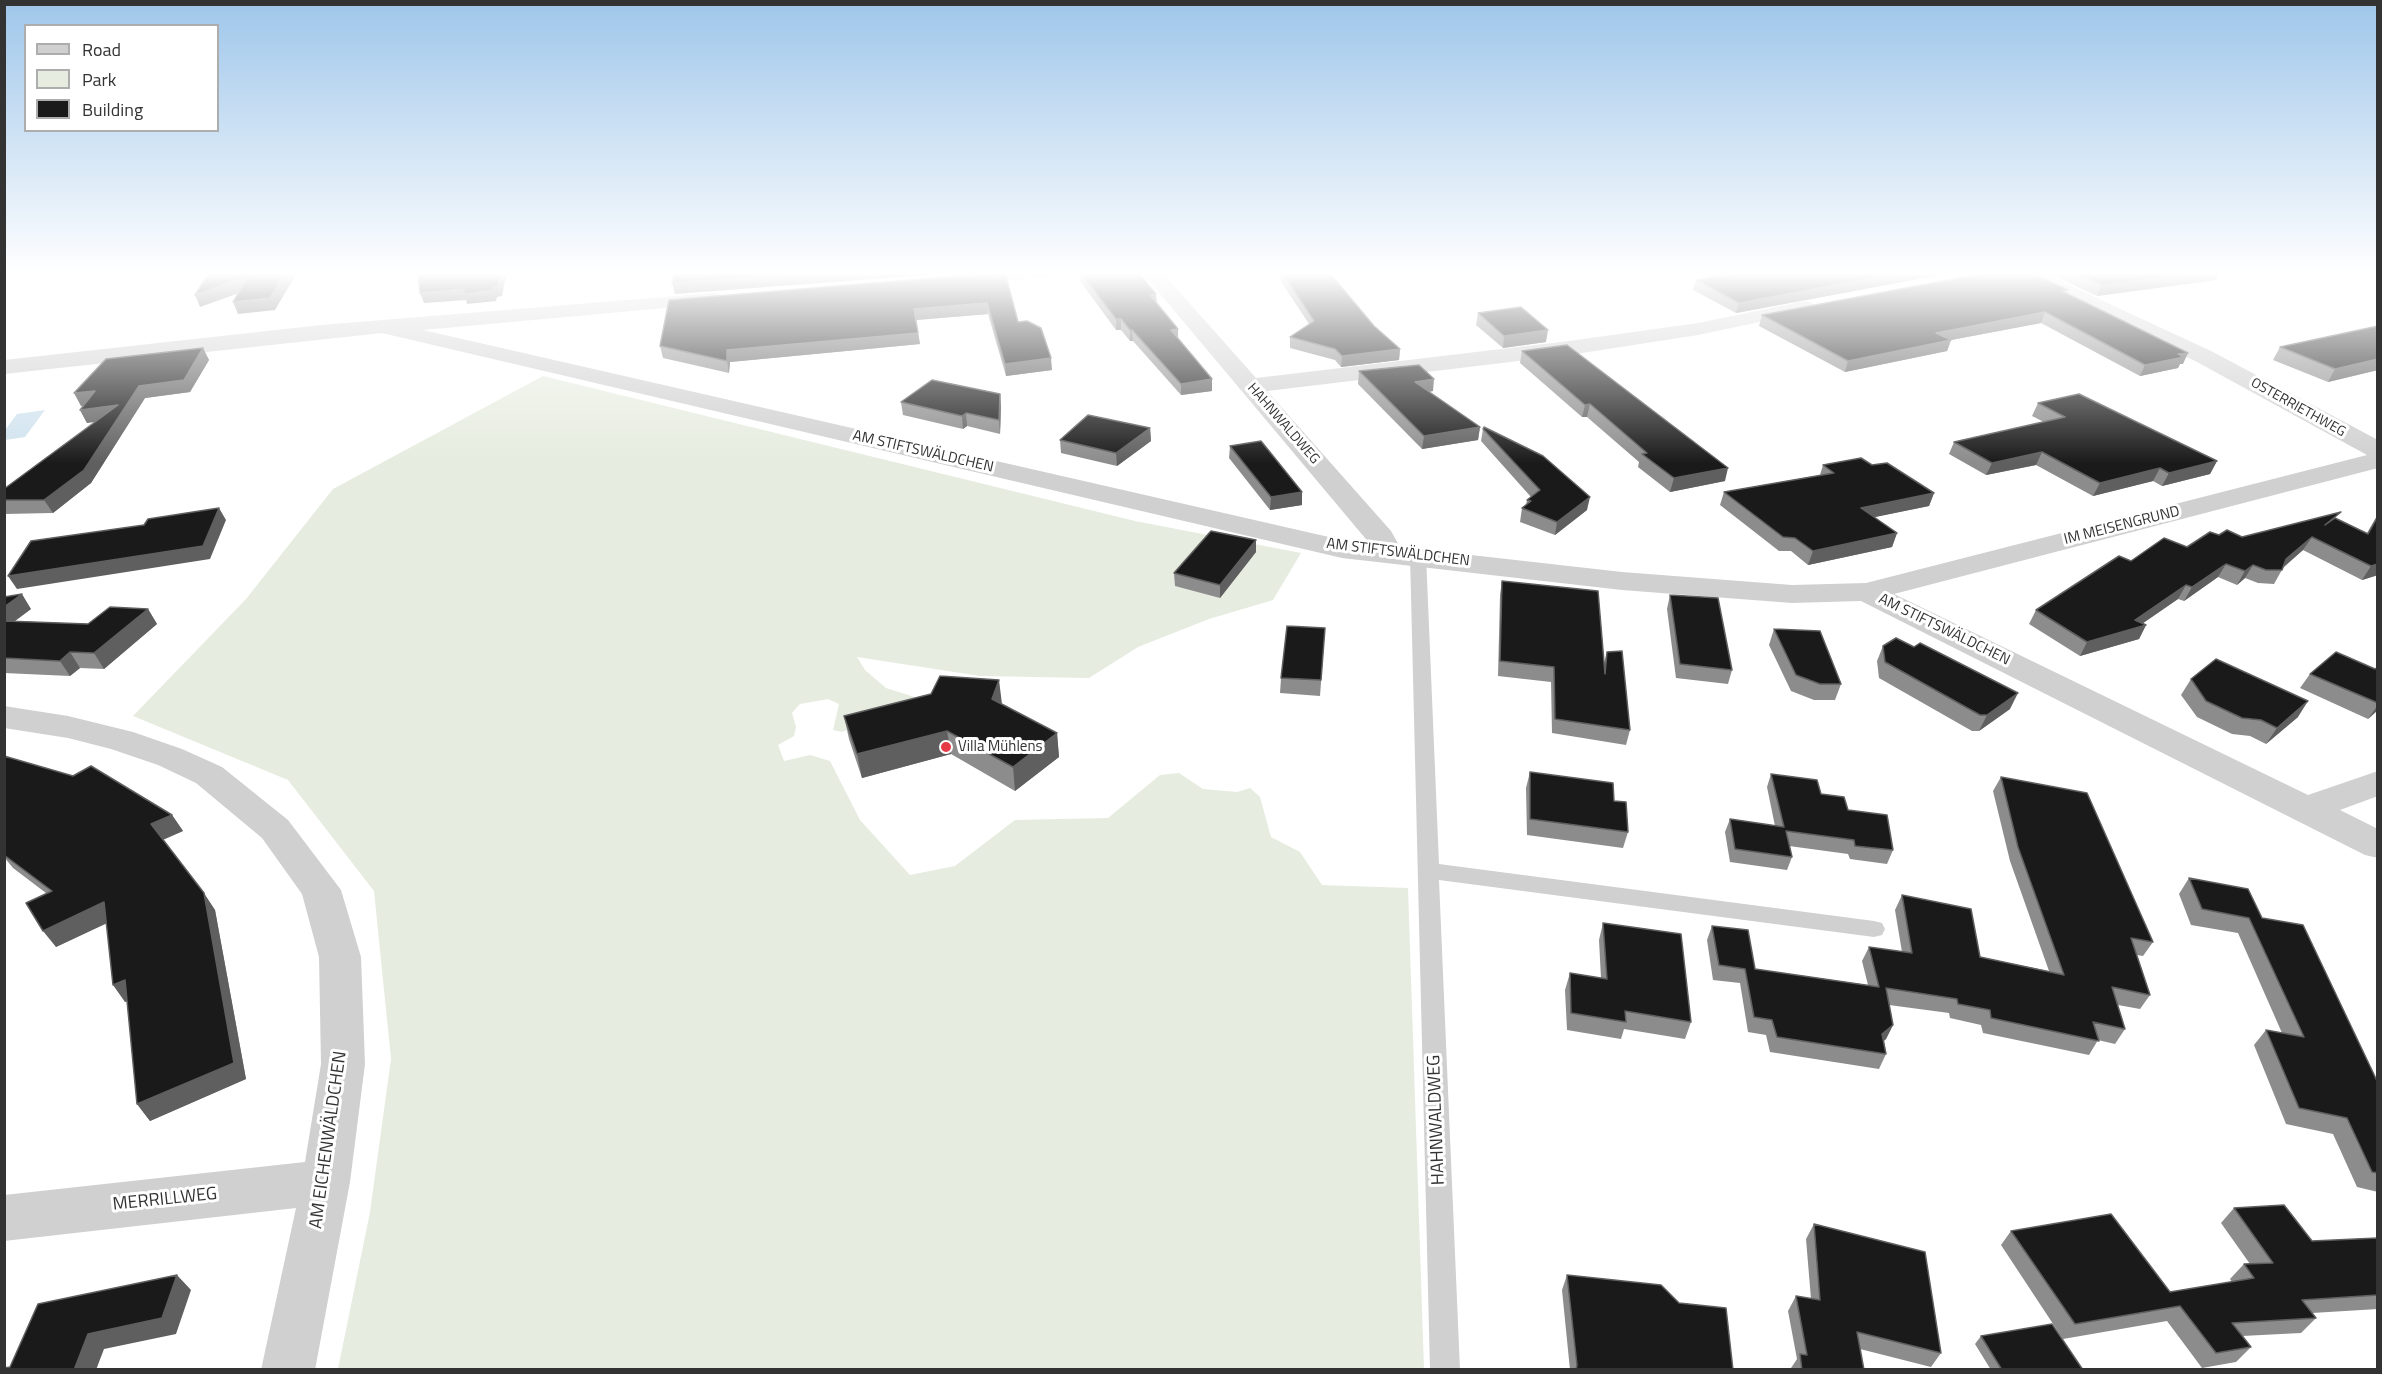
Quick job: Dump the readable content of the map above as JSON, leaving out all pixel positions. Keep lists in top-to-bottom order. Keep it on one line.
{"streets":{"street":["OSTERRIETHWEG","HAHNWALDWEG","AM STIFTSWÄLDCHEN","IM MEISENGRUND","AM EICHENWÄLDCHEN","MERRILLWEG"]},"crossings":[["HAHNWALDWEG","AM STIFTSWÄLDCHEN"],["AM STIFTSWÄLDCHEN","IM MEISENGRUND"],["AM EICHENWÄLDCHEN","MERRILLWEG"]],"places":["Villa Mühlens"],"legend":["Road","Park","Building"]}
